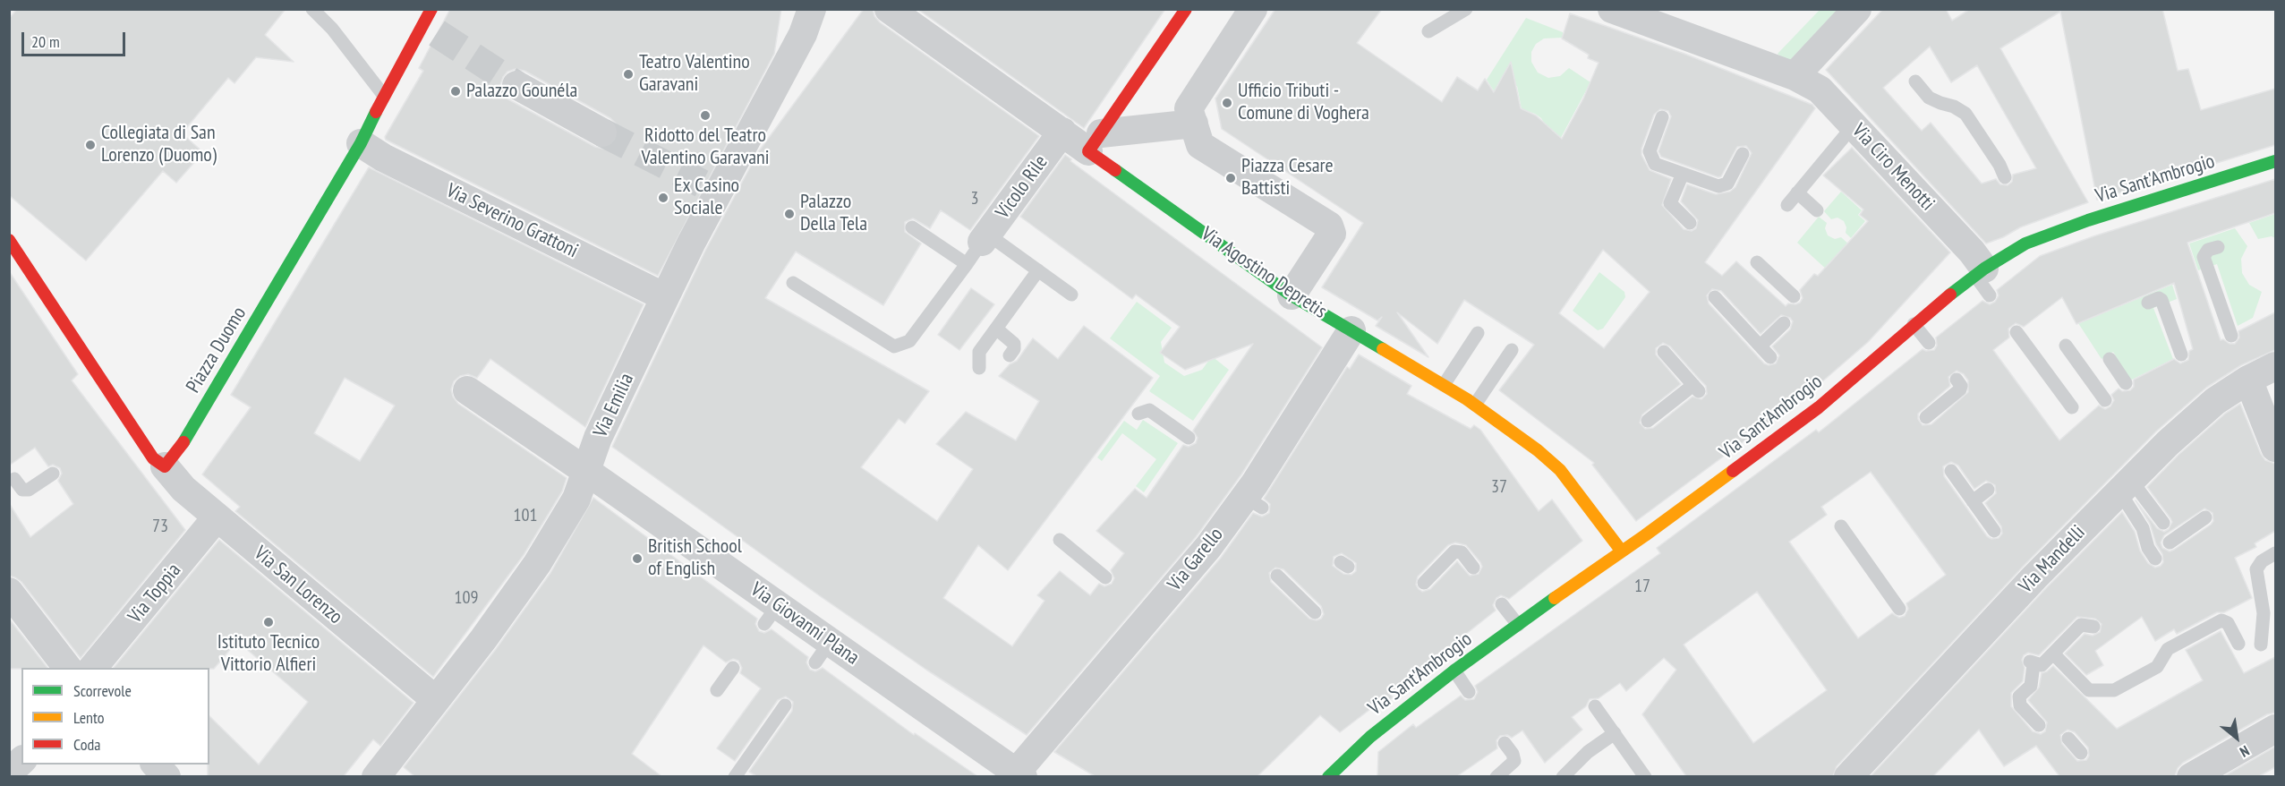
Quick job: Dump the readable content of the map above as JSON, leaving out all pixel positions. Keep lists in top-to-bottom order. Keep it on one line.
{"streets":{"street":["Via Ciro Menotti","Via Sant'Ambrogio","Vicolo Rile","Via Severino Grattoni","Via Agostino Depretis","Piazza Duomo","Via Emilia","Via Garello","Via Mandelli","Via San Lorenzo","Via Toppia","Via Giovanni Plana"]},"crossings":[["Via Ciro Menotti","Via Sant'Ambrogio"],["Via Sant'Ambrogio","Via Agostino Depretis"],["Vicolo Rile","Via Agostino Depretis"],["Via Severino Grattoni","Piazza Duomo"],["Via Severino Grattoni","Via Emilia"],["Via Agostino Depretis","Via Garello"],["Piazza Duomo","Via San Lorenzo"],["Via Emilia","Via San Lorenzo"],["Via Emilia","Via Giovanni Plana"],["Via Garello","Via Giovanni Plana"],["Via San Lorenzo","Via Toppia"]],"places":["Teatro Valentino Garavani","Palazzo Gounéla","Ufficio Tributi - Comune di Voghera","Ridotto del Teatro Valentino Garavani","Collegiata di San Lorenzo (Duomo)","Piazza Cesare Battisti","Ex Casino Sociale","Palazzo Della Tela","British School of English","Istituto Tecnico Vittorio Alfieri"],"house_numbers":["3","37","101","73","17","109"],"legend":["Scorrevole","Lento","Coda"],"scale_bar":"20 m","north":"bottom right"}
